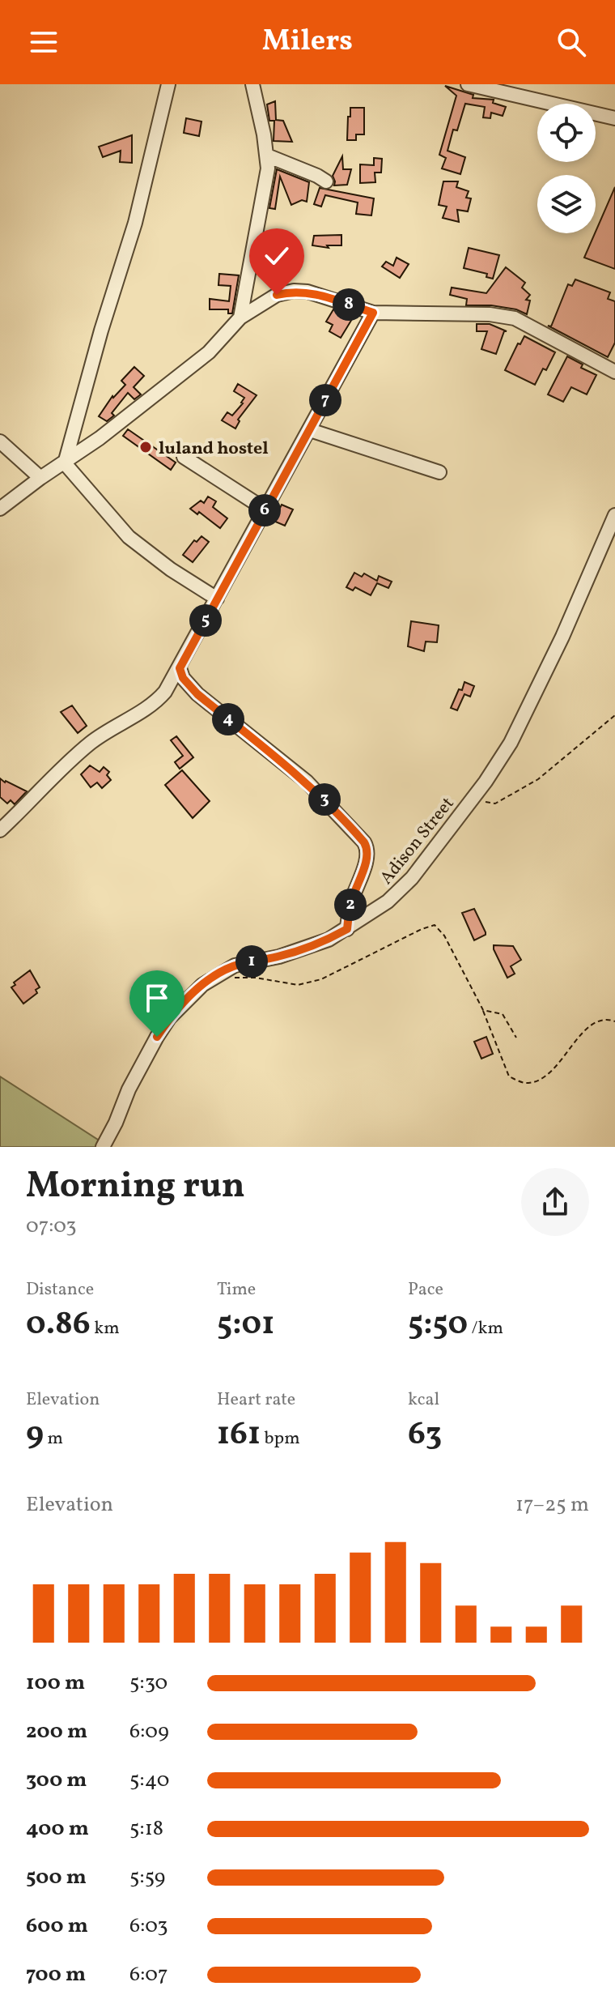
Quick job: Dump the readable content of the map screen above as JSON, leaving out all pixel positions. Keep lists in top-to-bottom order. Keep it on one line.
{"streets":{"street":["Adison Street"]},"places":["luland hostel"],"page":{"header":"Milers","pins":["8","7","6","5","4","3","2","1"],"heading":["Morning run","07:03"],"stats":[["Distance","0.86 km"],["Time","5:01"],["Pace","5:50 /km"],["Elevation","9 m"],["Heart rate","161 bpm"],["kcal","63"]],"chart":["Elevation","17–25 m"],"list":[{"name":"100 m","note":"5:30"},{"name":"200 m","note":"6:09"},{"name":"300 m","note":"5:40"},{"name":"400 m","note":"5:18"},{"name":"500 m","note":"5:59"},{"name":"600 m","note":"6:03"},{"name":"700 m","note":"6:07"}]}}
